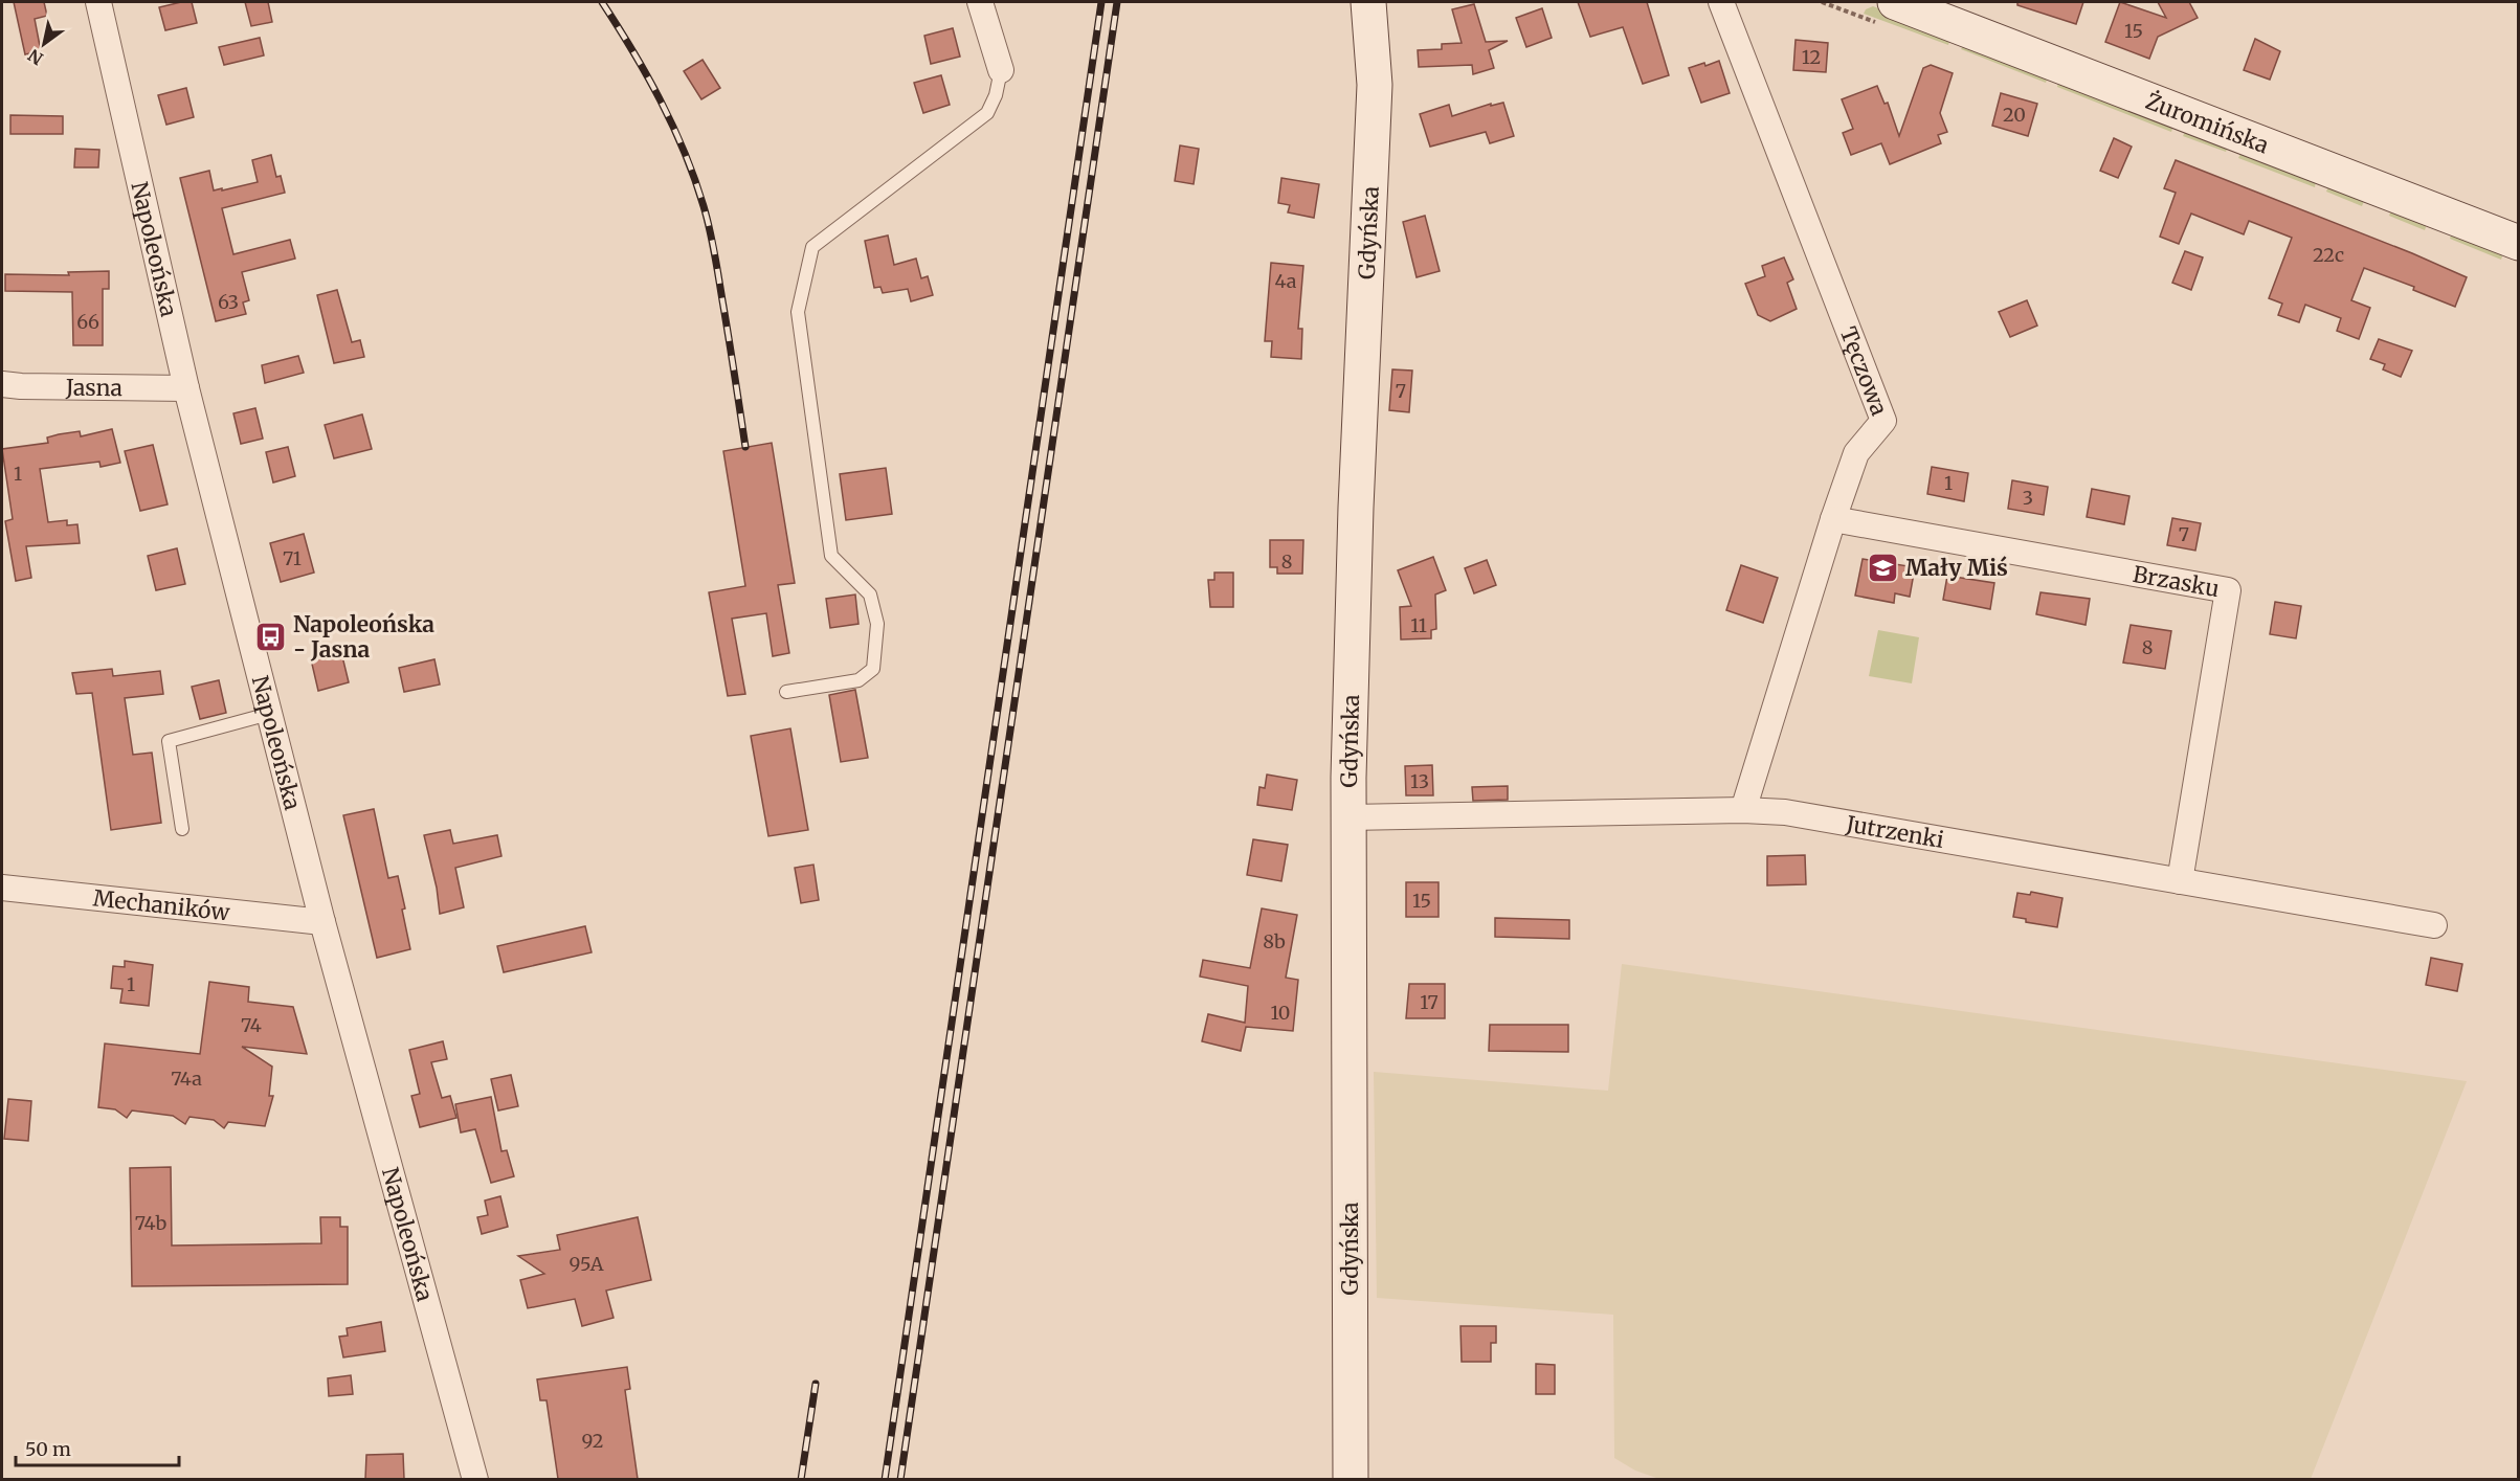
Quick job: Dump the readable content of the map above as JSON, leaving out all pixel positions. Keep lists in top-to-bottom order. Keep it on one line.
{"streets":{"main road":["Żuromińska","Gdyńska"],"street":["Napoleońska","Tęczowa","Jasna","Brzasku","Jutrzenki","Mechaników"]},"crossings":[["Gdyńska","Jutrzenki"],["Napoleońska","Jasna"],["Napoleońska","Mechaników"],["Tęczowa","Brzasku"],["Tęczowa","Jutrzenki"],["Brzasku","Jutrzenki"]],"places":{"school or university":["Mały Miś"],"bus stop":["Napoleońska - Jasna"]},"house_numbers":["15","12","20","22c","4a","63","66","7","1","1","3","7","71","8","11","8","13","15","8b","1","17","10","74","74a","74b","95A","92"],"scale_bar":"50 m","north":"bottom left"}
